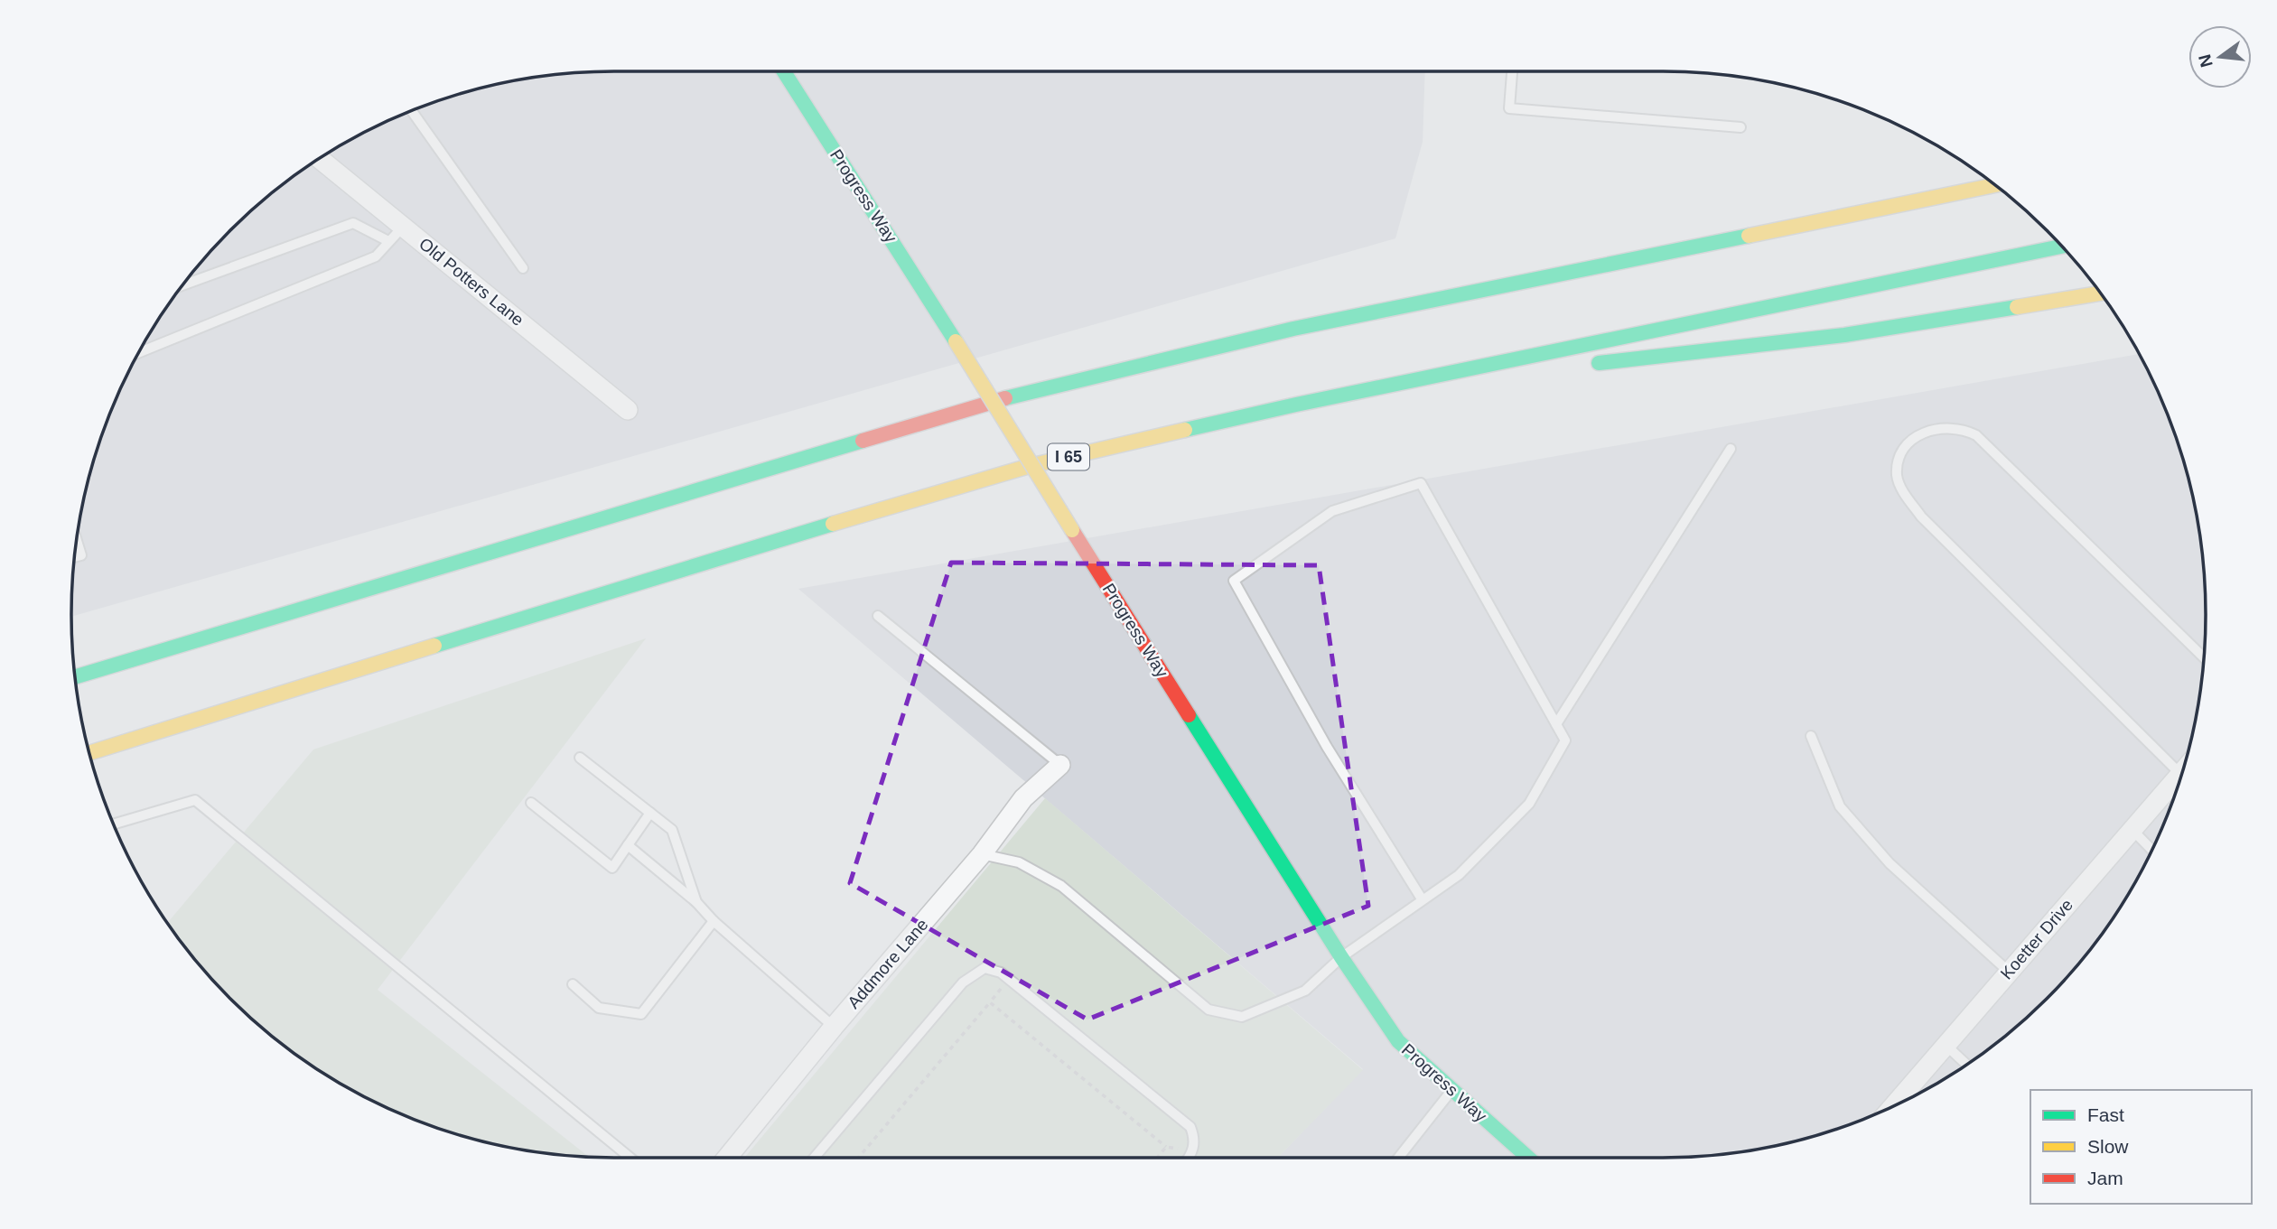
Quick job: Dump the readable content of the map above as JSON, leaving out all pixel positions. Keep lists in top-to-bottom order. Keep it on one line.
{"streets":{"main road":["Progress Way","I 65"],"street":["Old Potters Lane","Koetter Drive","Addmore Lane"]},"legend":["Fast","Slow","Jam"],"north":"left"}
